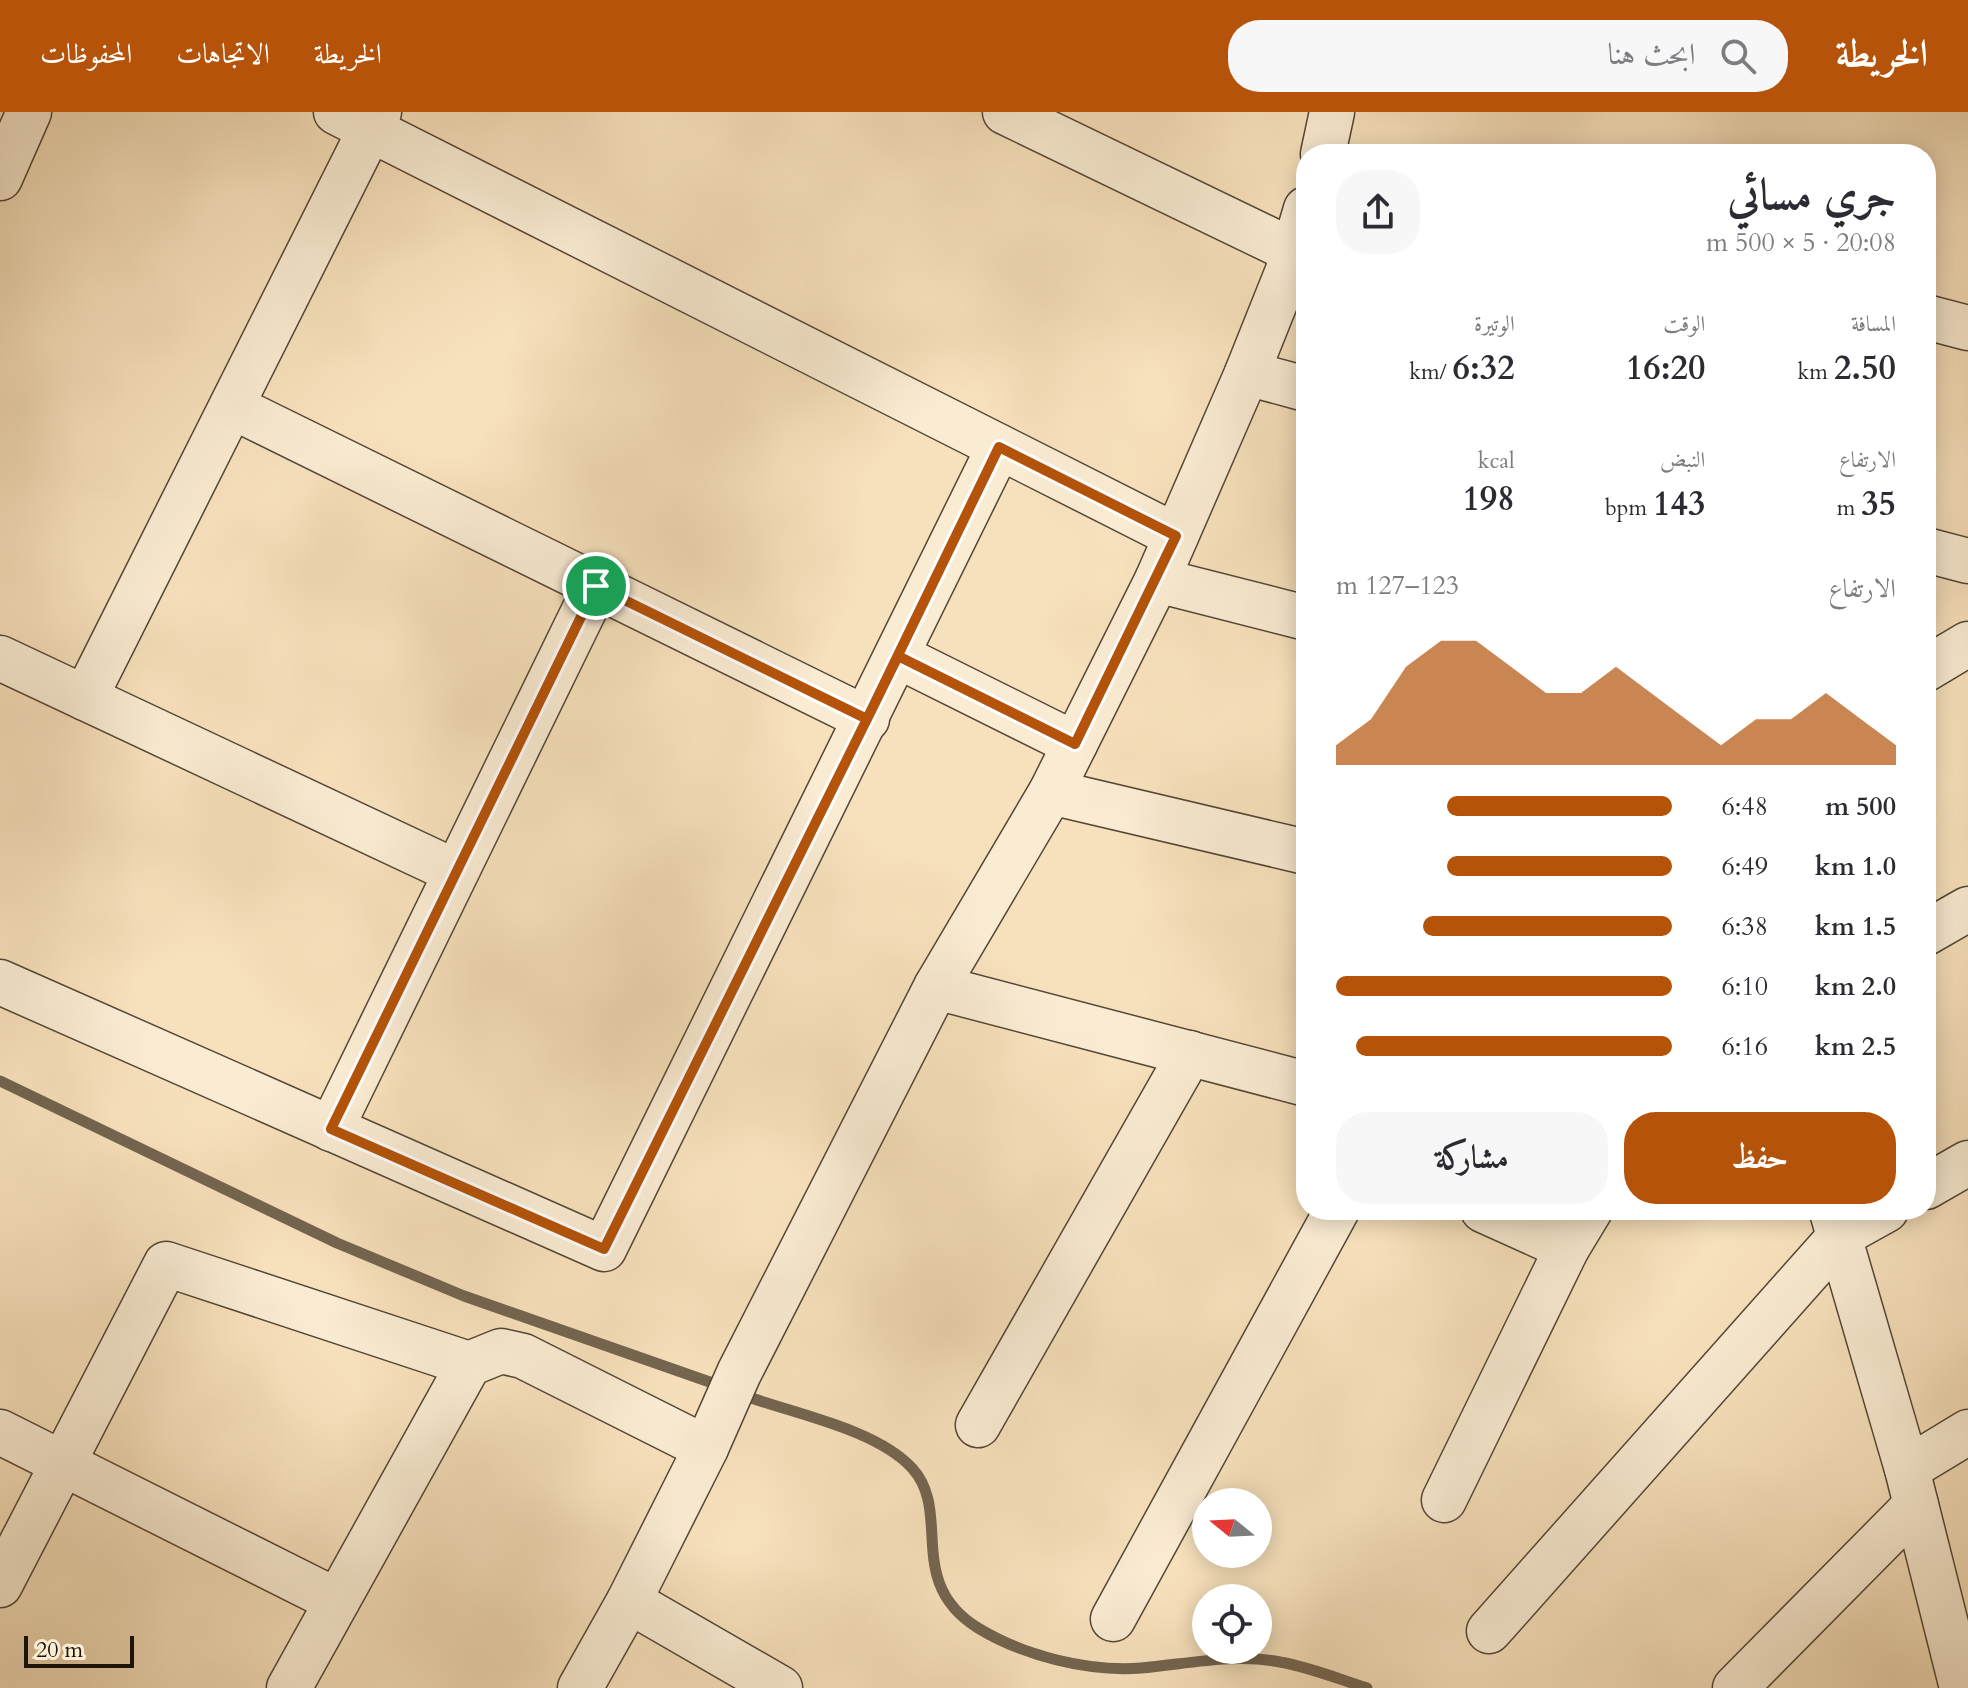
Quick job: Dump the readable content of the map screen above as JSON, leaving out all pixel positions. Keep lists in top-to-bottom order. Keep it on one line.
{"scale_bar":"20 m","north":"left","page":{"header":"الخريطة","search":"ابحث هنا","nav":["الخريطة","الاتجاهات","المحفوظات"],"heading":["جري مسائي","20:08 · 5 × 500 m"],"stats":[["المسافة","2.50 km"],["الوقت","16:20"],["الوتيرة","6:32 /km"],["الارتفاع","35 m"],["النبض","143 bpm"],["kcal","198"]],"chart":["الارتفاع","123–127 m"],"list":[{"name":"500 m","note":"6:48"},{"name":"1.0 km","note":"6:49"},{"name":"1.5 km","note":"6:38"},{"name":"2.0 km","note":"6:10"},{"name":"2.5 km","note":"6:16"}],"buttons":["حفظ","مشاركة"],"scale":"20 m"}}
